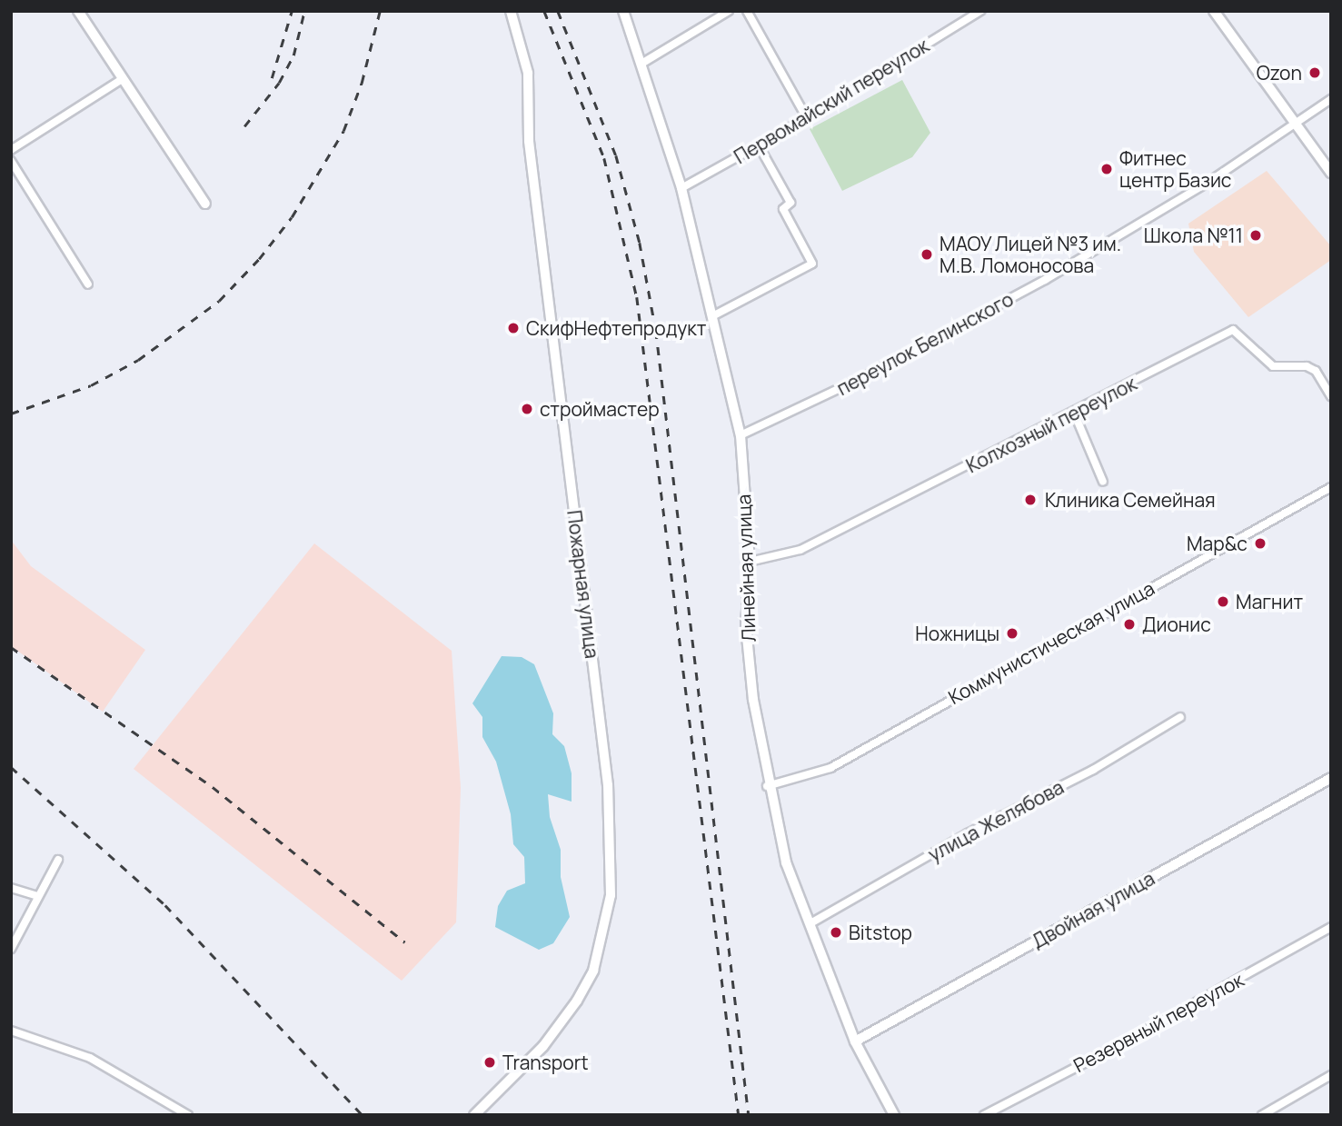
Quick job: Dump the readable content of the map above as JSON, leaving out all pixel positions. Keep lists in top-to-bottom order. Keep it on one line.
{"streets":{"street":["Первомайский переулок","переулок Белинского","Колхозный переулок","Линейная улица","Пожарная улица","Коммунистическая улица","улица Желябова","Двойная улица","Резервный переулок"]},"crossings":[["Первомайский переулок","Линейная улица"],["переулок Белинского","Линейная улица"],["Колхозный переулок","Линейная улица"],["Линейная улица","Коммунистическая улица"],["Линейная улица","улица Желябова"],["Линейная улица","Двойная улица"]],"places":["Ozon","Фитнес центр Базис","Школа №11","МАОУ Лицей №3 им. М.В. Ломоносова","СкифНефтепродукт","строймастер","Клиника Семейная","Мар&с","Магнит","Дионис","Ножницы","Bitstop","Transport"]}
